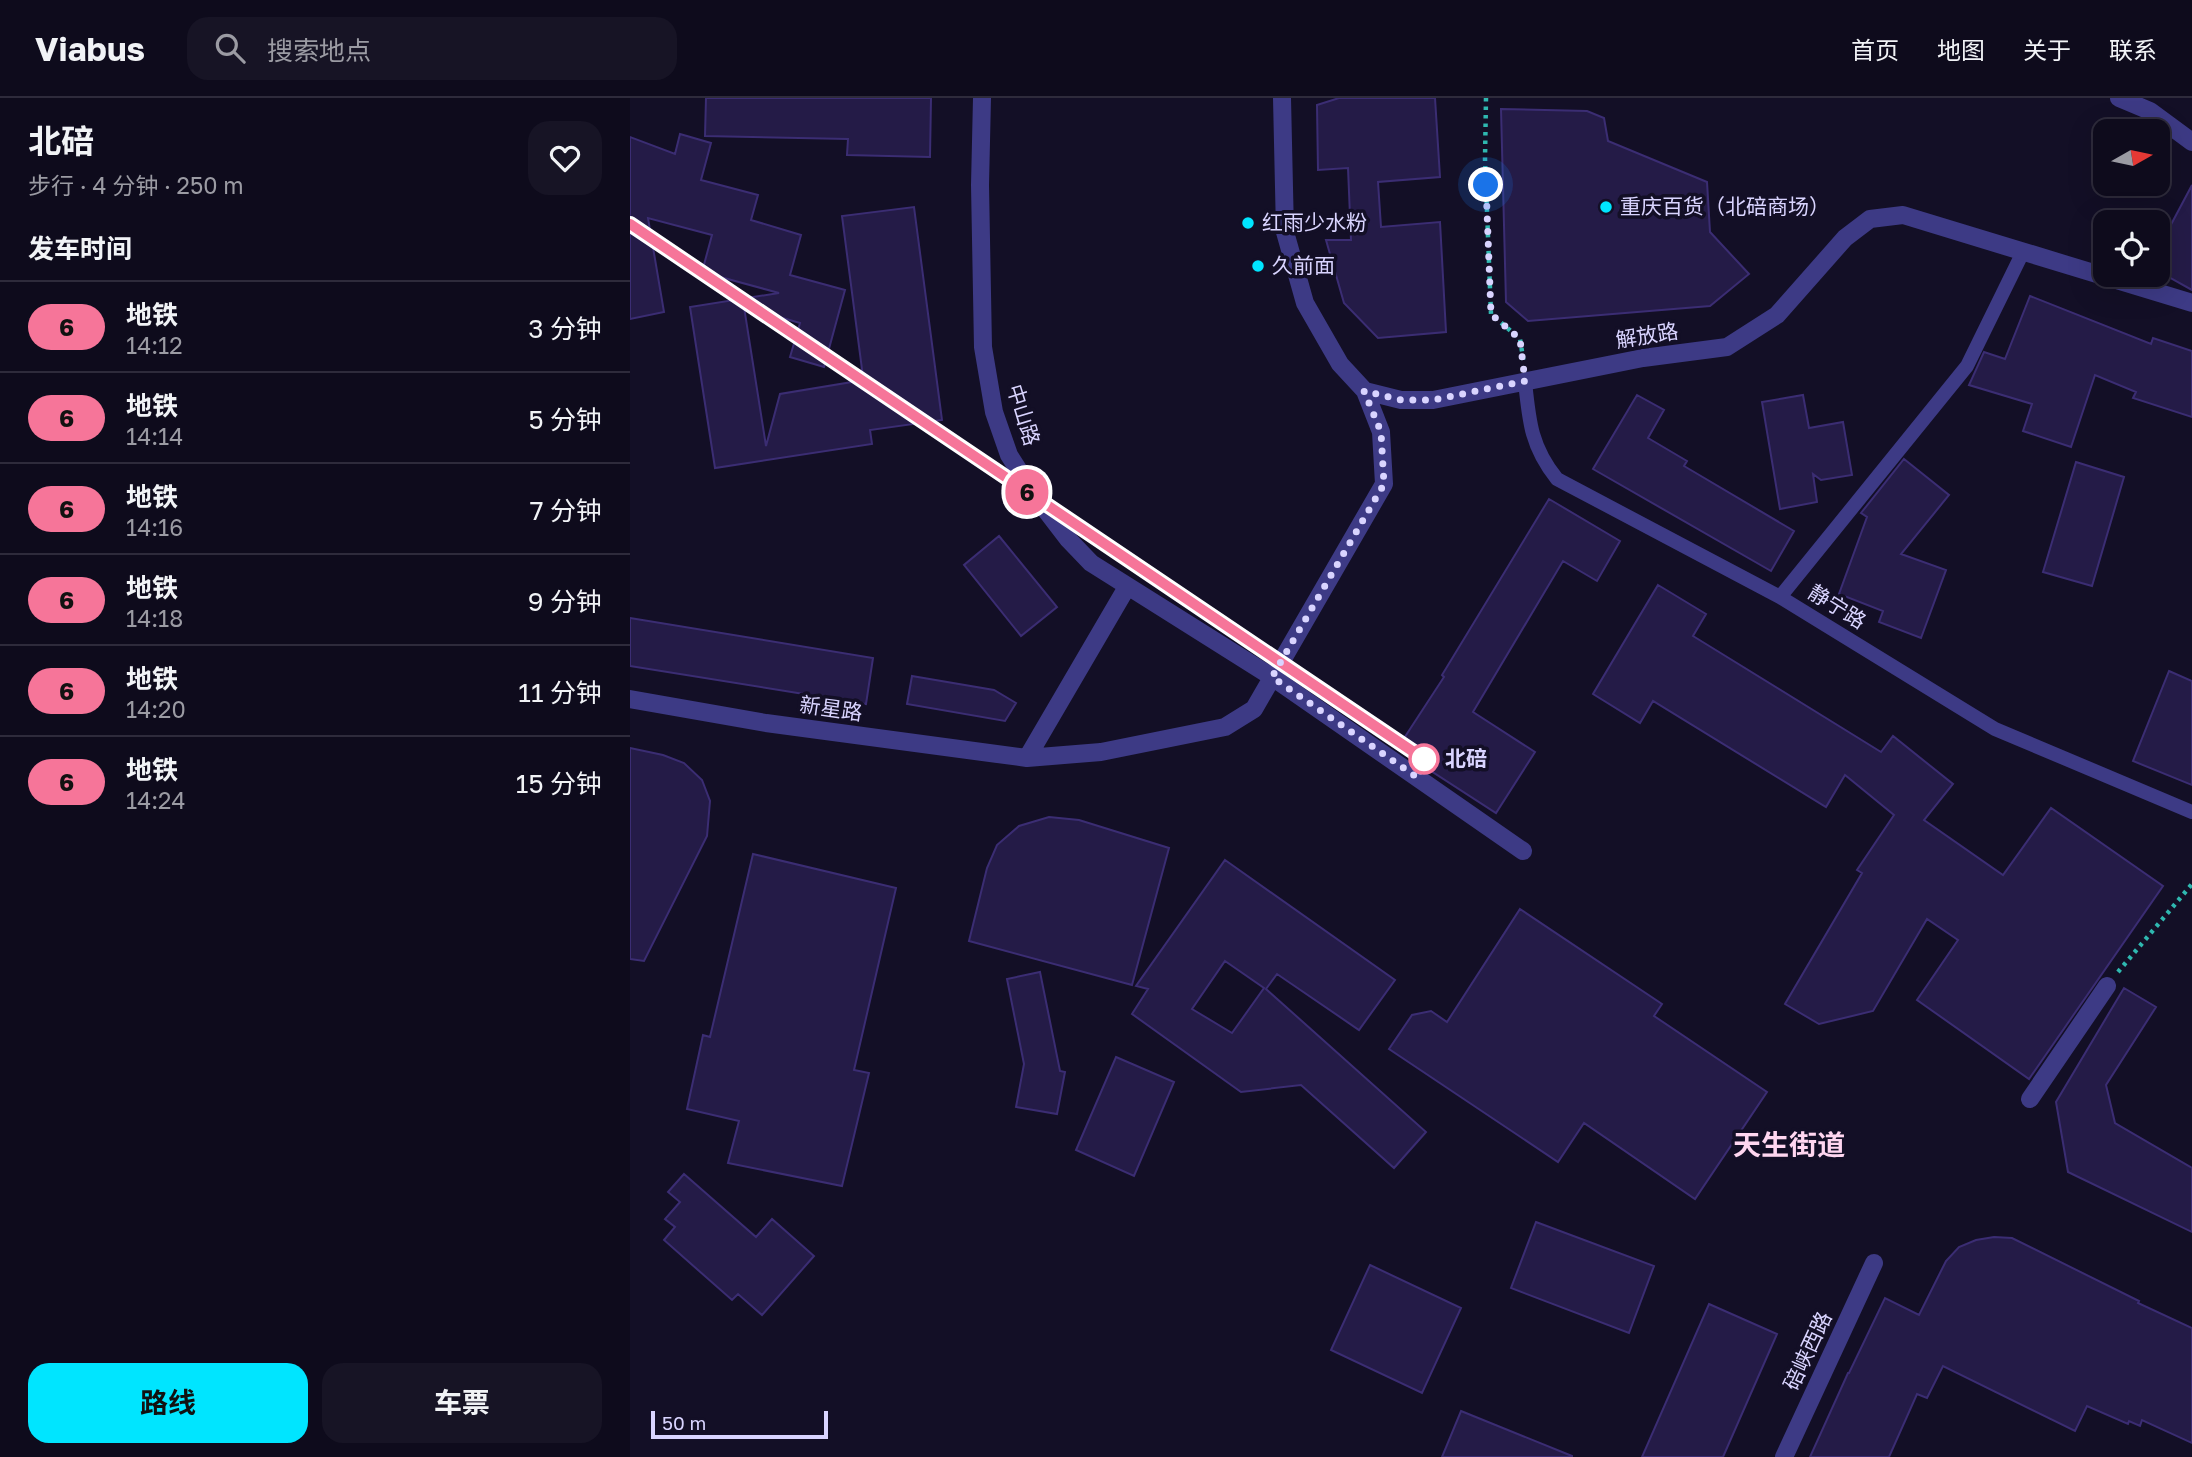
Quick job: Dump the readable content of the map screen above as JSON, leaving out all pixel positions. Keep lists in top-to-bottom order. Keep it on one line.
{"streets":{"street":["解放路","中山路","新星路","碚峡西路"],"lane":["静宁路"]},"crossings":[["解放路","静宁路"],["解放路","新星路"],["中山路","新星路"]],"districts":["天生街道"],"places":["重庆百货（北碚商场）","红雨少水粉","久前面","北碚"],"lines":["metro line 6"],"scale_bar":"50 m","north":"right","page":{"header":"Viabus","search":"搜索地点","nav":["首页","地图","关于","联系"],"heading":[["北碚","步行 · 4 分钟 · 250 m"],"发车时间"],"on_map":"6","list":[{"mark":"6","name":"地铁","note":"14:12","value":"3 分钟"},{"mark":"6","name":"地铁","note":"14:14","value":"5 分钟"},{"mark":"6","name":"地铁","note":"14:16","value":"7 分钟"},{"mark":"6","name":"地铁","note":"14:18","value":"9 分钟"},{"mark":"6","name":"地铁","note":"14:20","value":"11 分钟"},{"mark":"6","name":"地铁","note":"14:24","value":"15 分钟"}],"buttons":["路线","车票"],"scale":"50 m"}}
